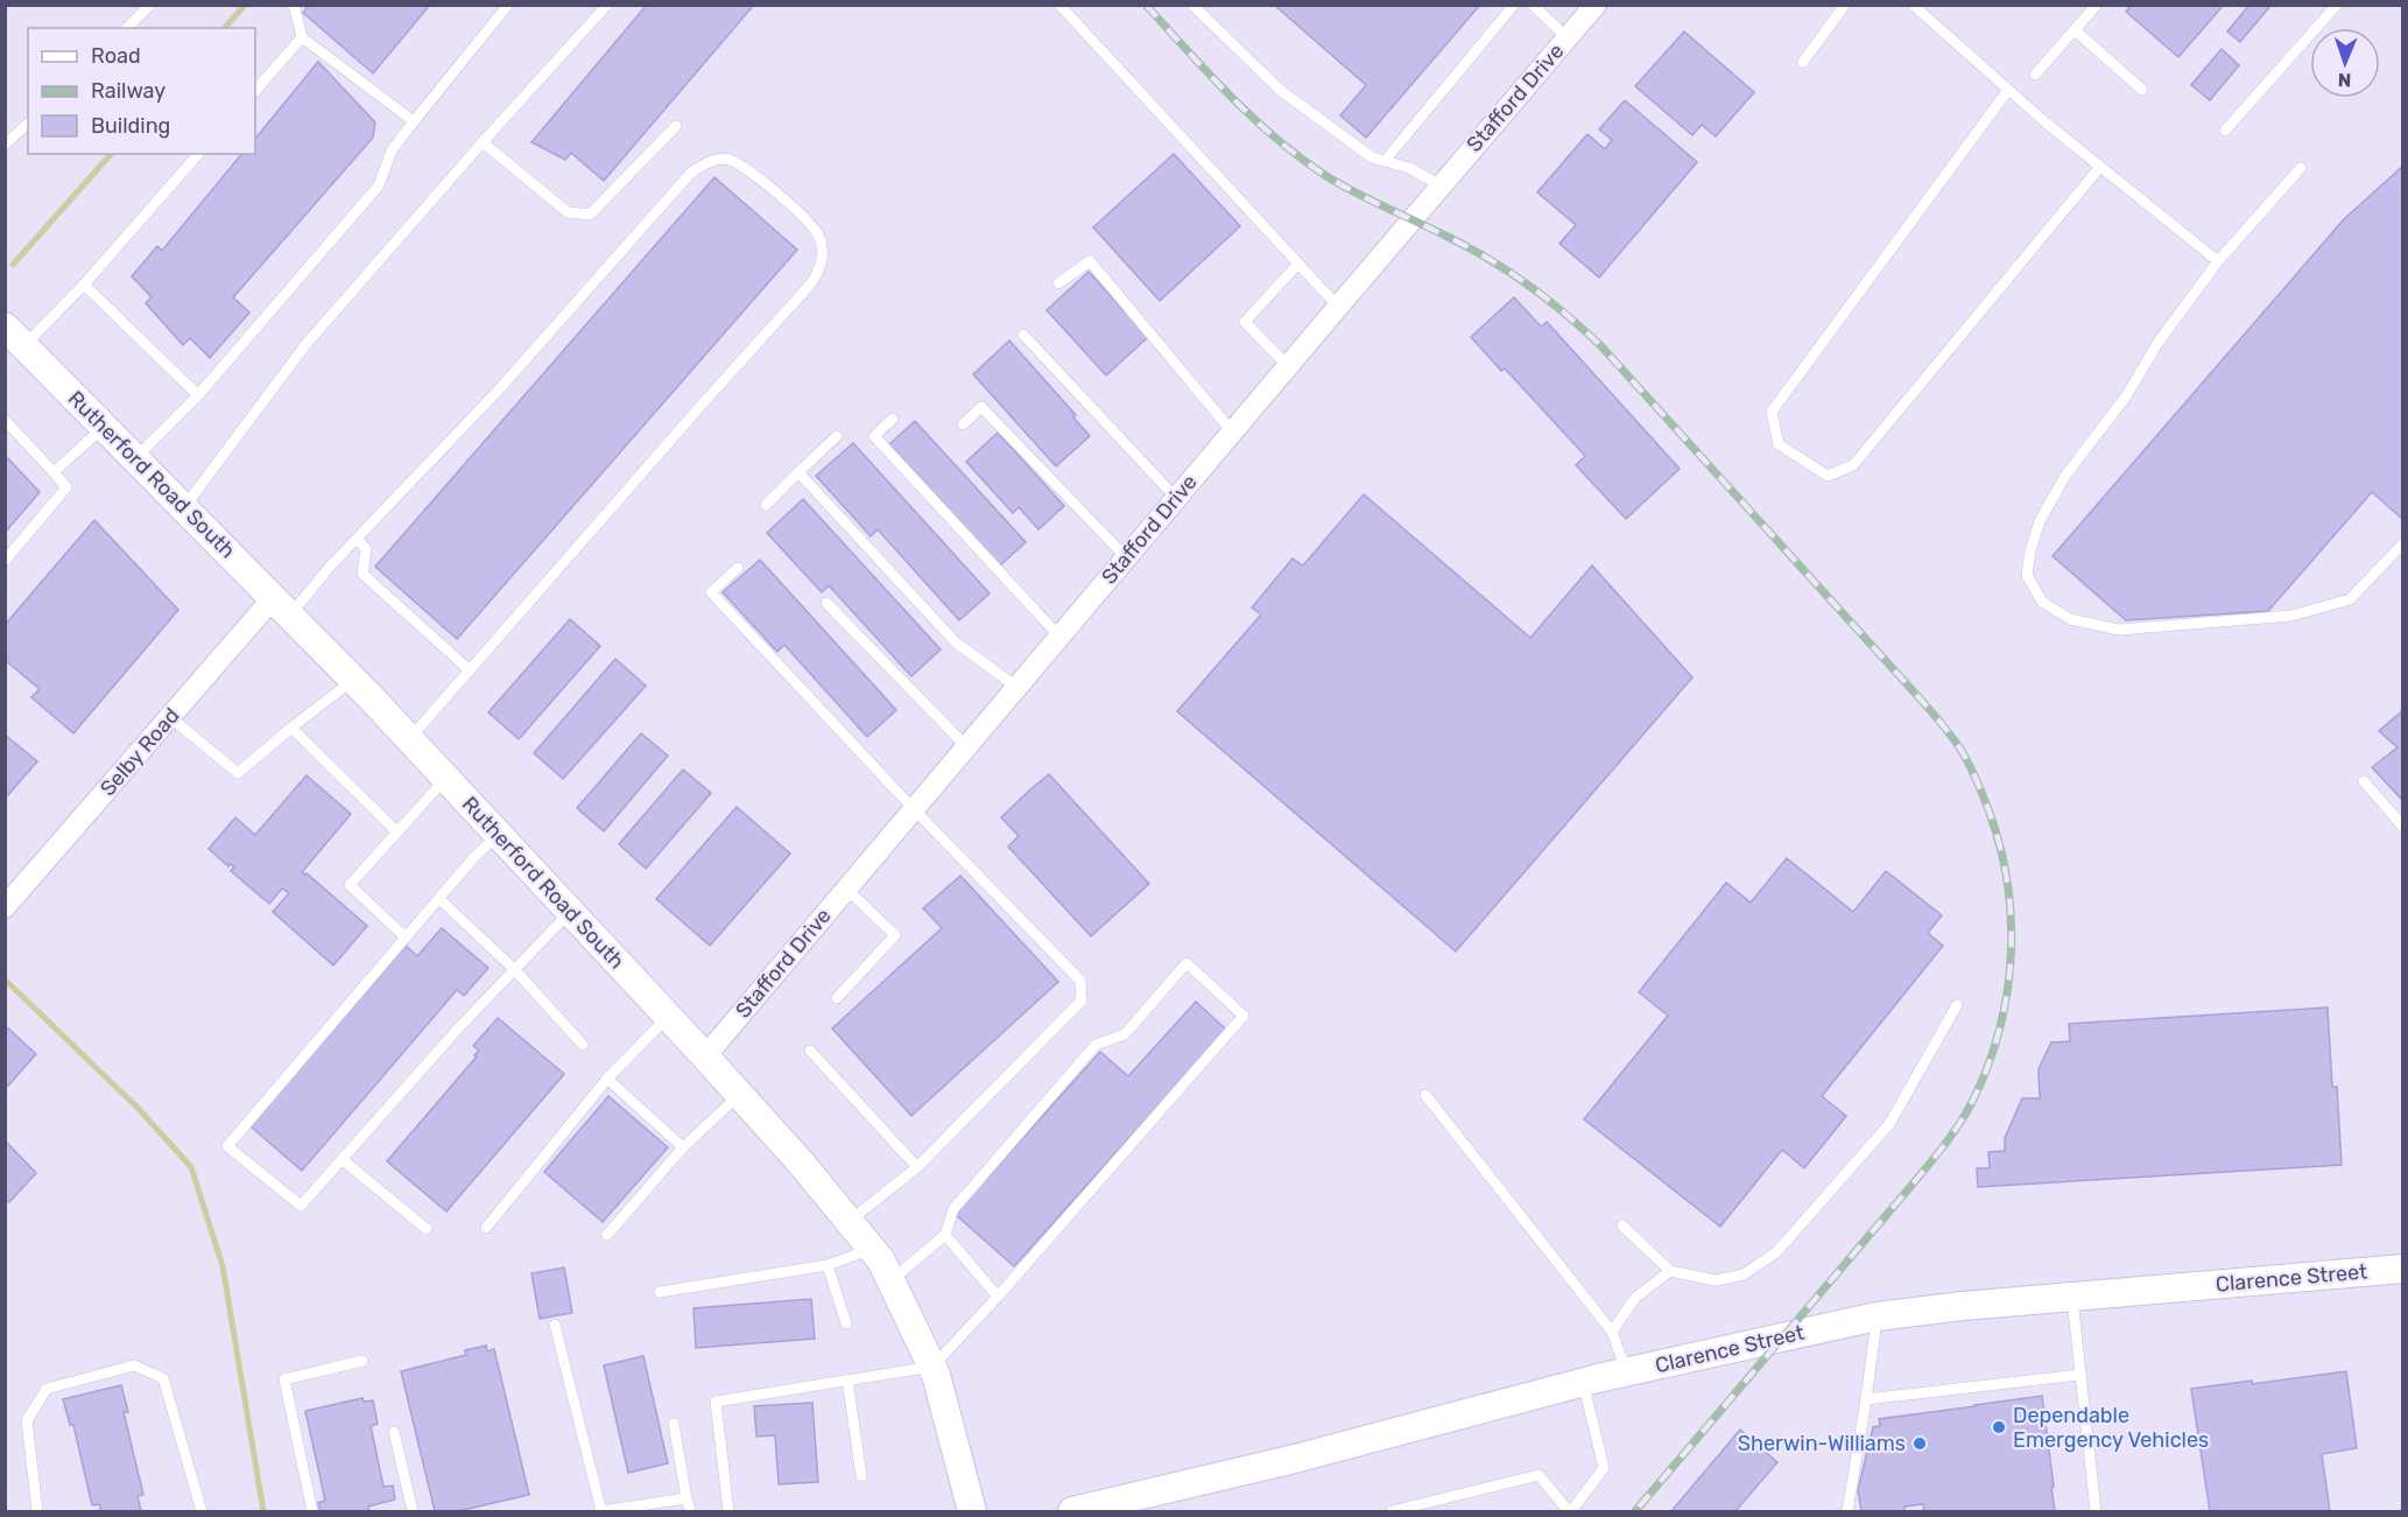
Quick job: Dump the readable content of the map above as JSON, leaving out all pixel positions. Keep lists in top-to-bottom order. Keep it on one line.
{"streets":{"street":["Stafford Drive","Rutherford Road South","Selby Road","Clarence Street"]},"crossings":[["Stafford Drive","Rutherford Road South"],["Rutherford Road South","Selby Road"]],"places":["Dependable Emergency Vehicles","Sherwin-Williams"],"legend":["Road","Railway","Building"],"north":"bottom"}
